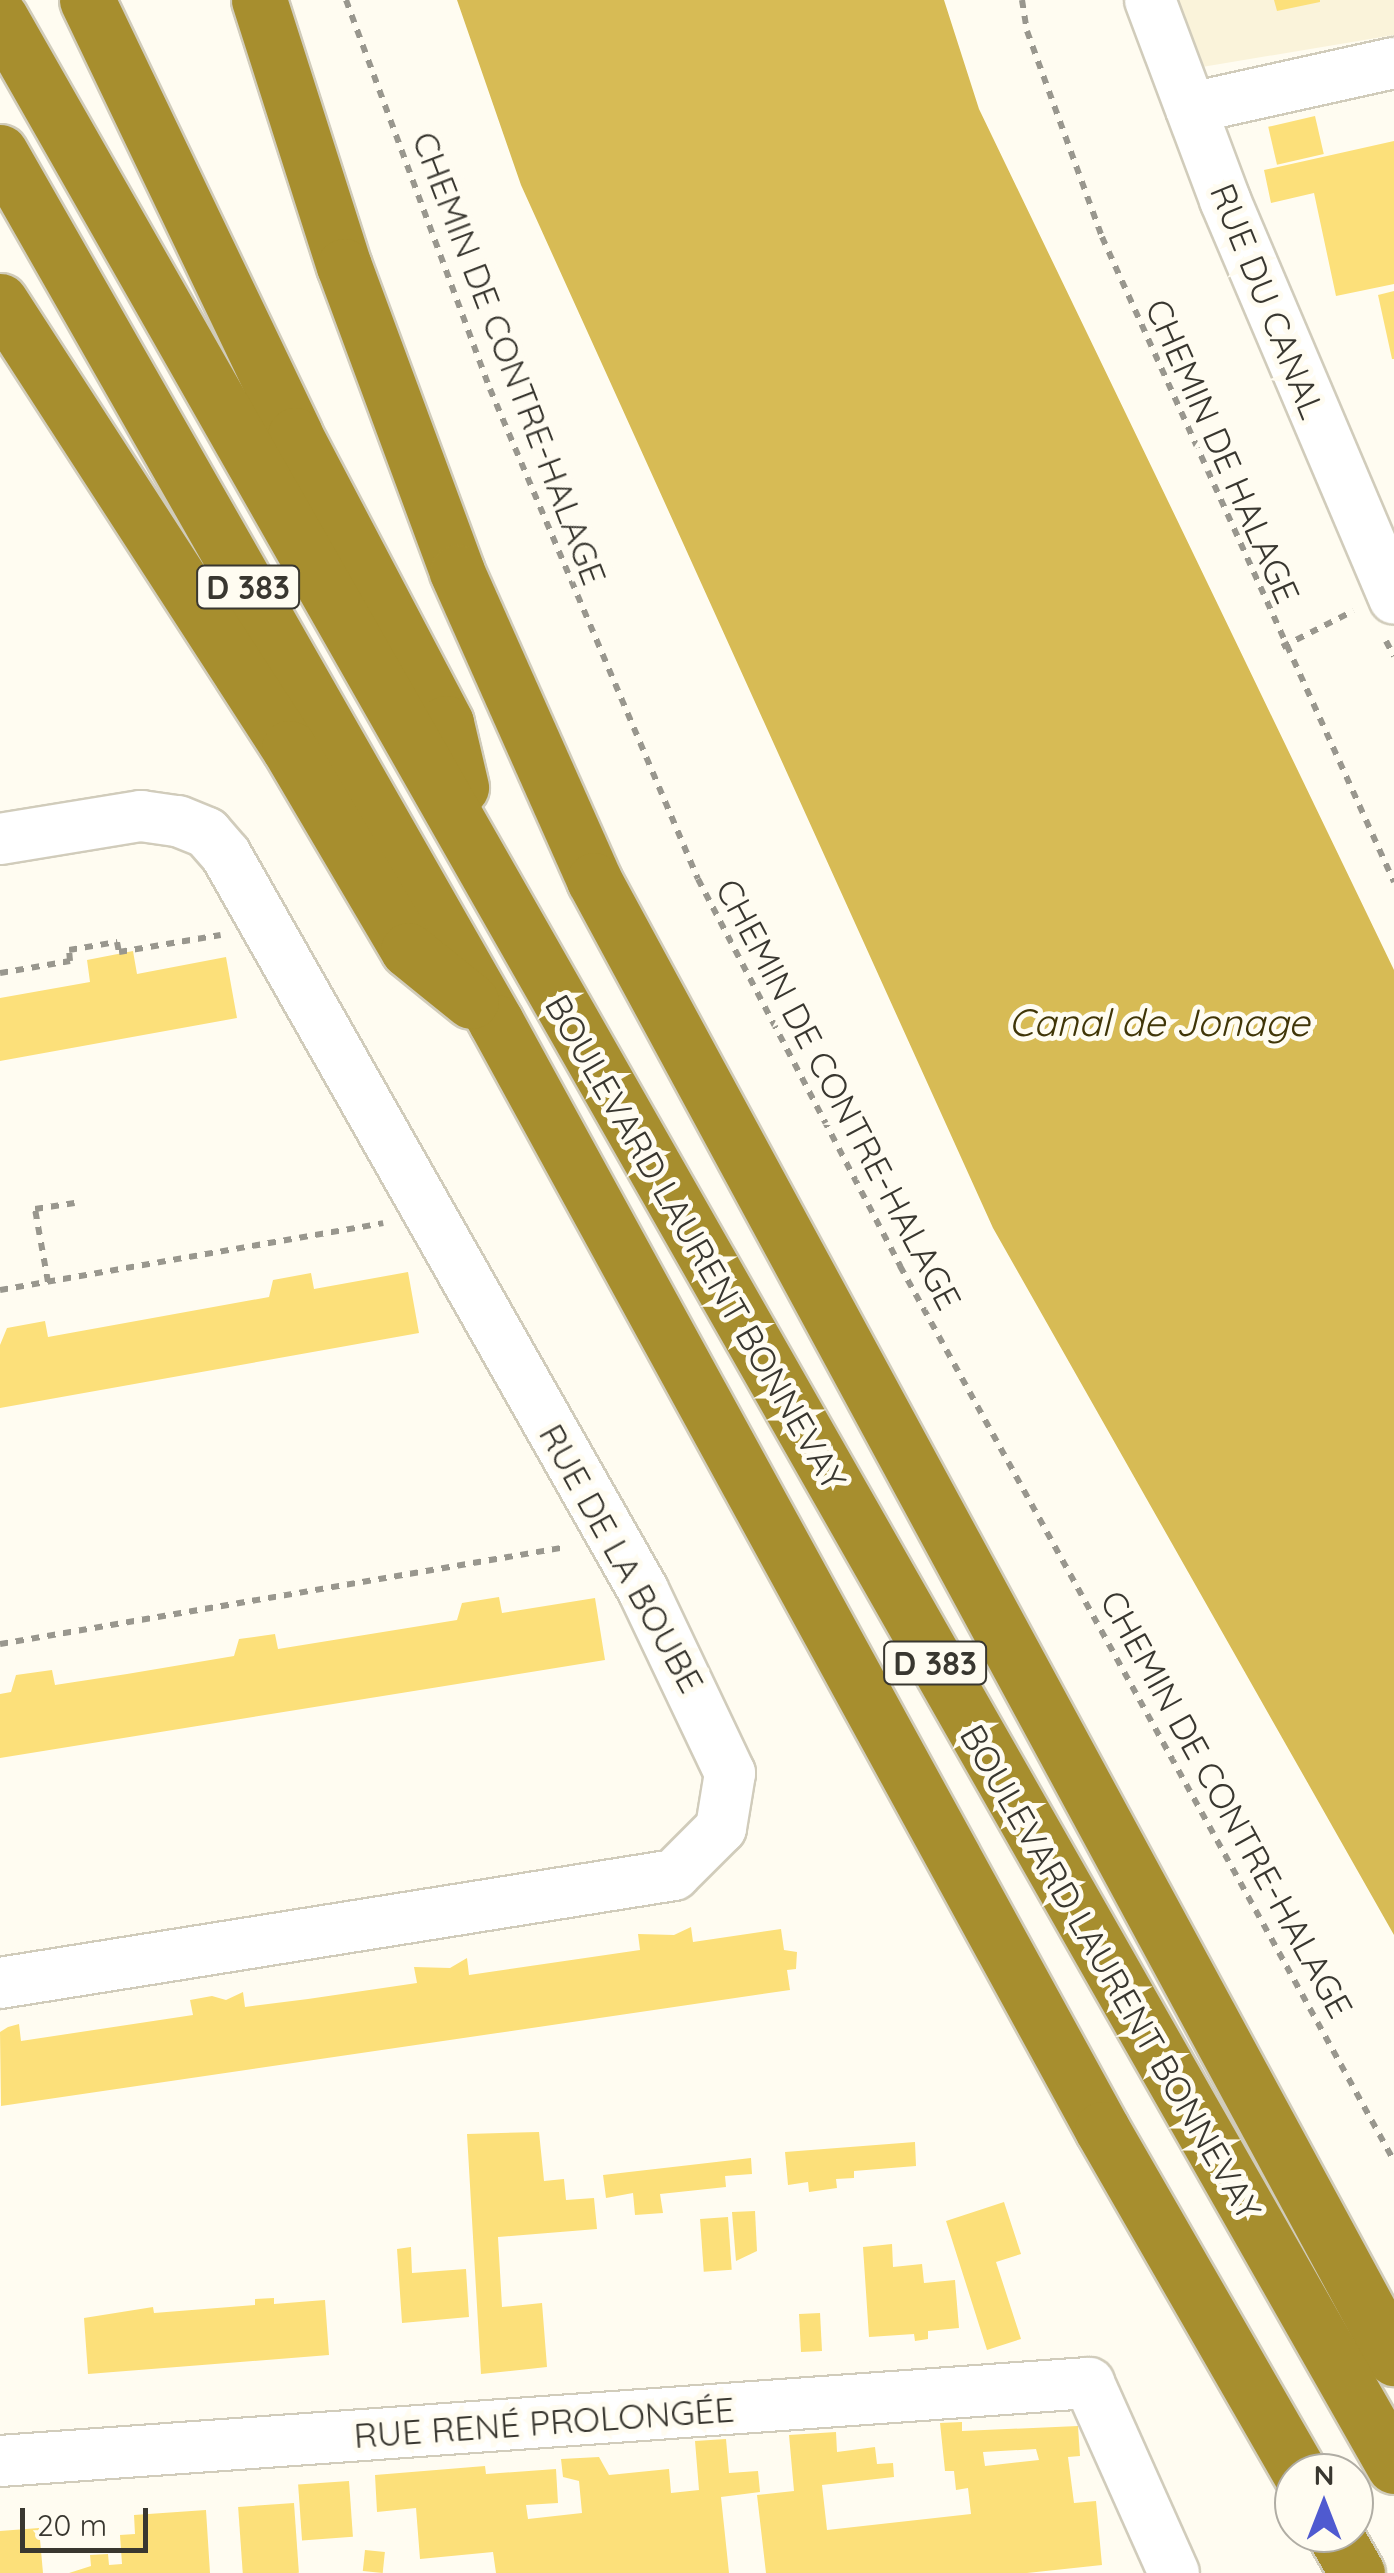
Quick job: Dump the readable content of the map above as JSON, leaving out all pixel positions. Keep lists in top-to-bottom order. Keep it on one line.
{"streets":{"highway":["D 383","BOULEVARD LAURENT BONNEVAY"],"street":["RUE DU CANAL","RUE DE LA BOUBE","RUE RENÉ PROLONGÉE"],"path":["CHEMIN DE CONTRE-HALAGE","CHEMIN DE HALAGE"]},"water":["Canal de Jonage"],"scale_bar":"20 m","north":"top"}
